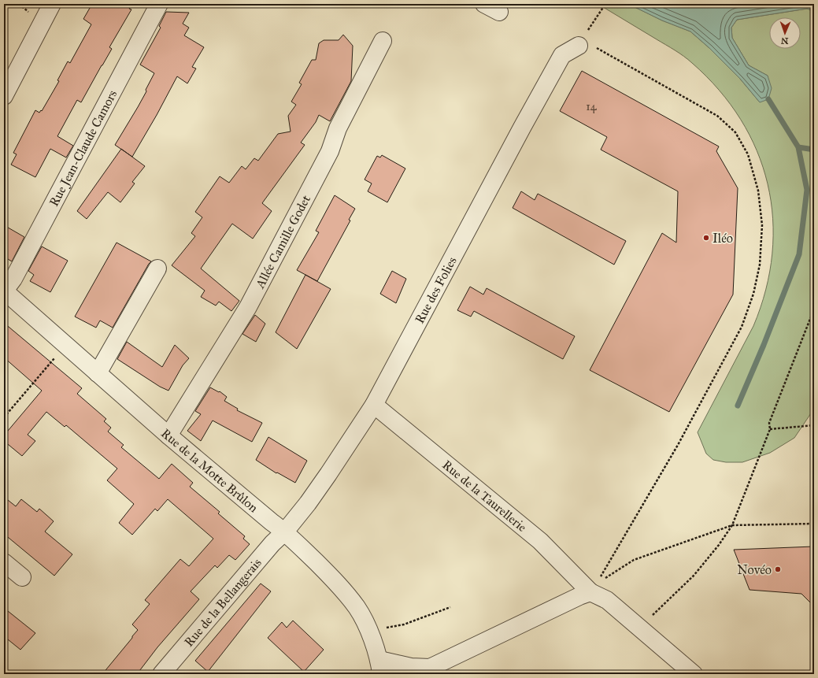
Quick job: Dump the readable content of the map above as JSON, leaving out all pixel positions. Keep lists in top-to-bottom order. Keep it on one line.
{"streets":{"street":["Rue Jean-Claude Camors","Allée Camille Godet","Rue des Folies","Rue de la Motte Brûlon","Rue de la Taurellerie","Rue de la Bellangerais"]},"crossings":[["Rue Jean-Claude Camors","Rue de la Motte Brûlon"],["Allée Camille Godet","Rue de la Motte Brûlon"],["Rue des Folies","Rue de la Motte Brûlon"],["Rue des Folies","Rue de la Taurellerie"],["Rue des Folies","Rue de la Bellangerais"],["Rue de la Motte Brûlon","Rue de la Bellangerais"]],"places":["Iléo","Novéo"],"house_numbers":["14"],"north":"bottom"}
